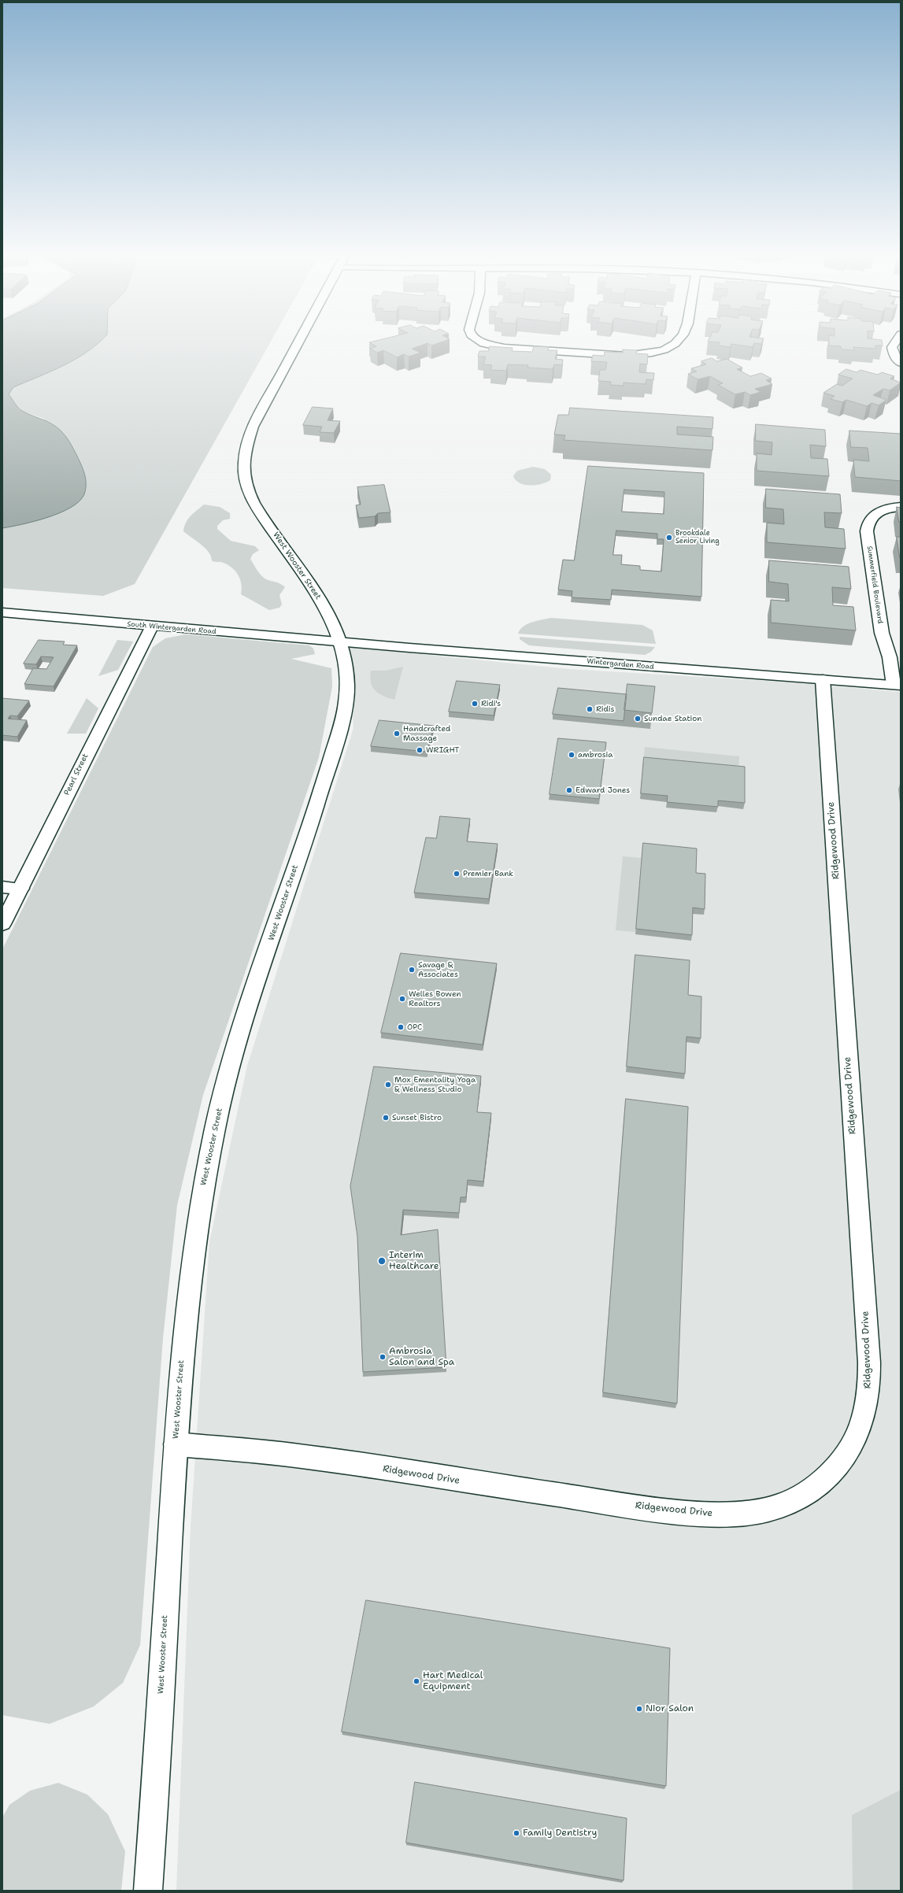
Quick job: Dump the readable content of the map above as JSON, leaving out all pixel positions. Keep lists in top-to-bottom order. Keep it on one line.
{"streets":{"street":["West Wooster Street","Summerfield Boulevard","South Wintergarden Road","Wintergarden Road","Pearl Street","Ridgewood Drive"]},"crossings":[["West Wooster Street","South Wintergarden Road"],["West Wooster Street","Wintergarden Road"],["West Wooster Street","Ridgewood Drive"],["Summerfield Boulevard","Wintergarden Road"],["South Wintergarden Road","Wintergarden Road"],["South Wintergarden Road","Pearl Street"],["Wintergarden Road","Ridgewood Drive"]],"places":["Brookdale Senior Living","Ridi's","Ridis","Sundae Station","Handcrafted Massage","WRIGHT","ambrosia","Edward Jones","Premier Bank","Savage & Associates","Welles Bowen Realtors","OPC","Mox Ementality Yoga & Wellness Studio","Sunset Bistro","Interim Healthcare","Ambrosia Salon and Spa","Hart Medical Equipment","Nior Salon","Family Dentistry"]}
